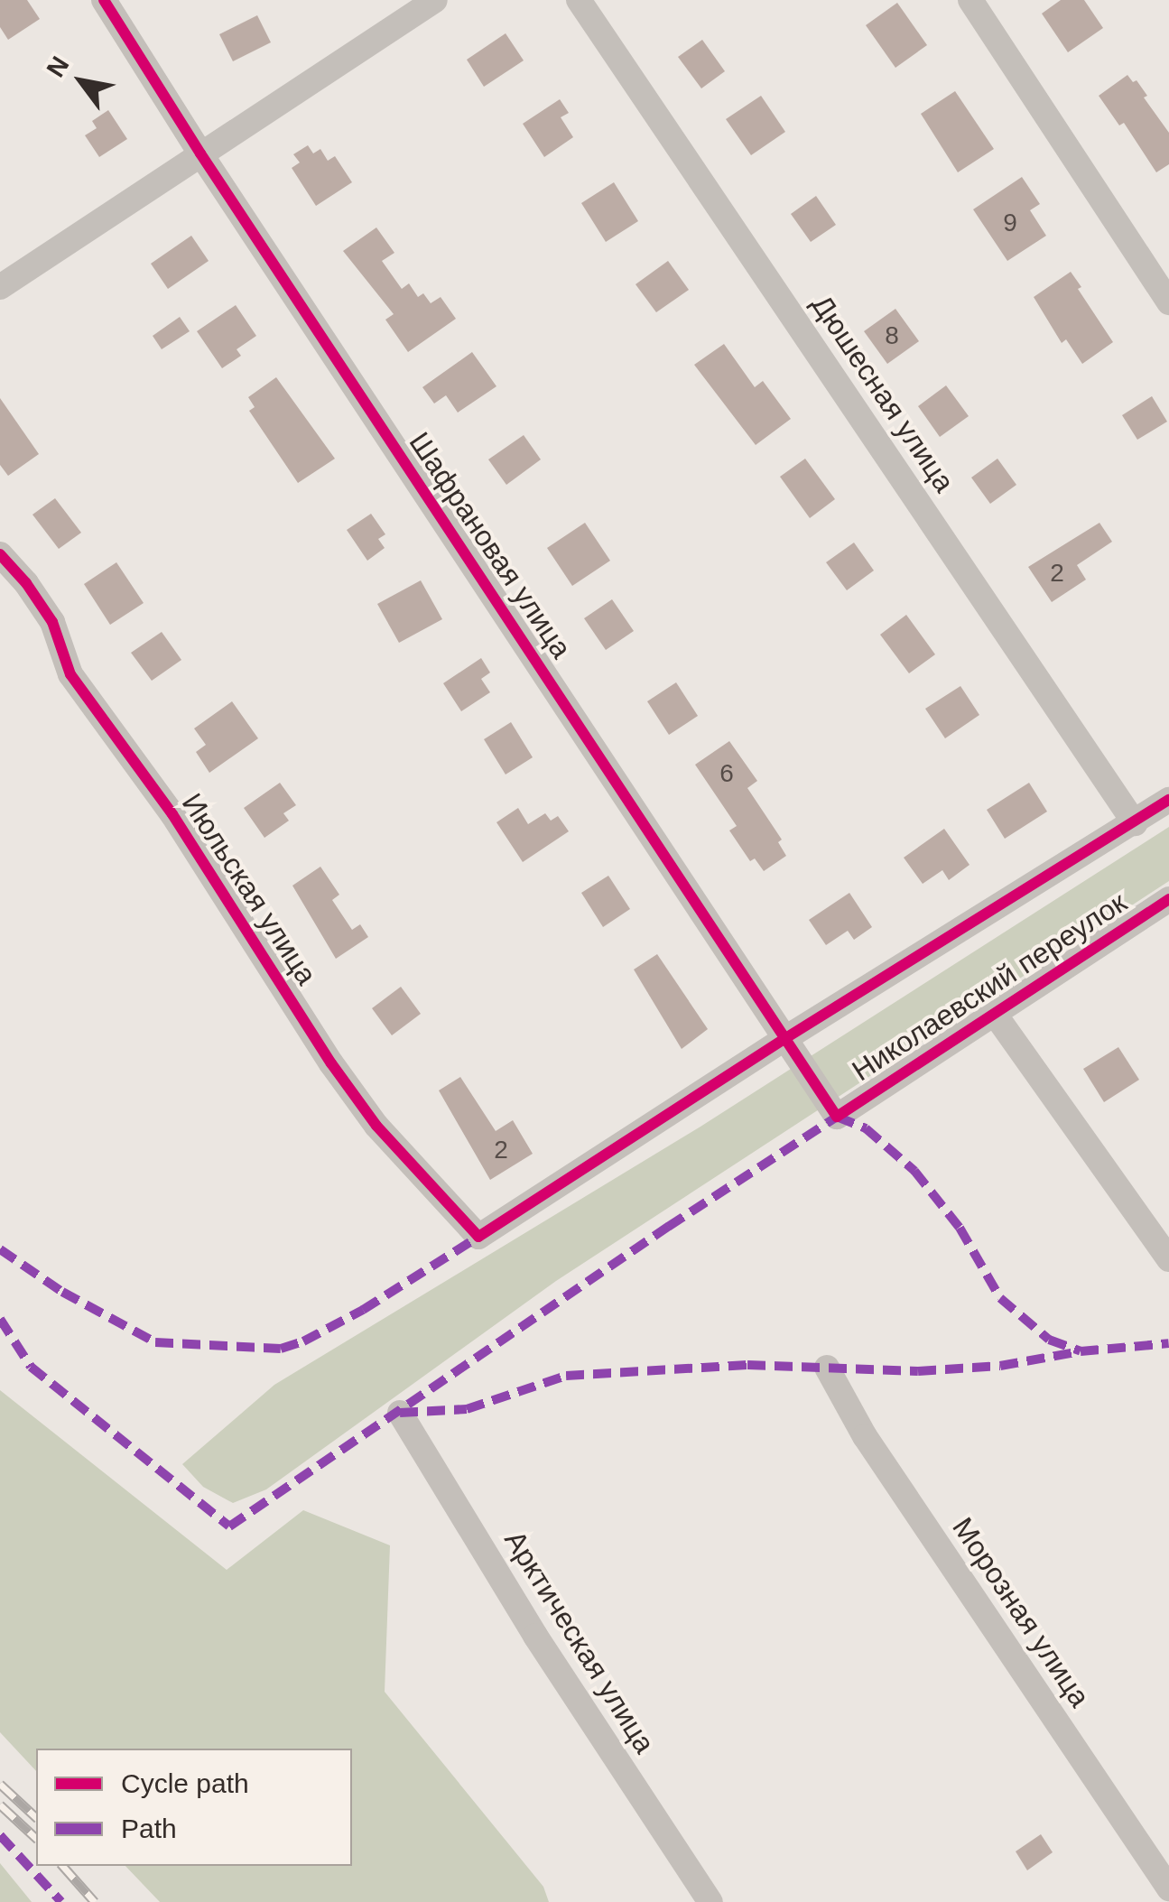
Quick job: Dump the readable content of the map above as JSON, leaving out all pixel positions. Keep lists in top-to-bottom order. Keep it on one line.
{"streets":{"street":["Дюшесная улица","Шафрановая улица","Июльская улица","Николаевский переулок","Морозная улица","Арктическая улица"]},"crossings":[["Шафрановая улица","Июльская улица"],["Шафрановая улица","Николаевский переулок"]],"house_numbers":["9","8","2","6","2"],"legend":["Cycle path","Path"],"north":"top left"}
